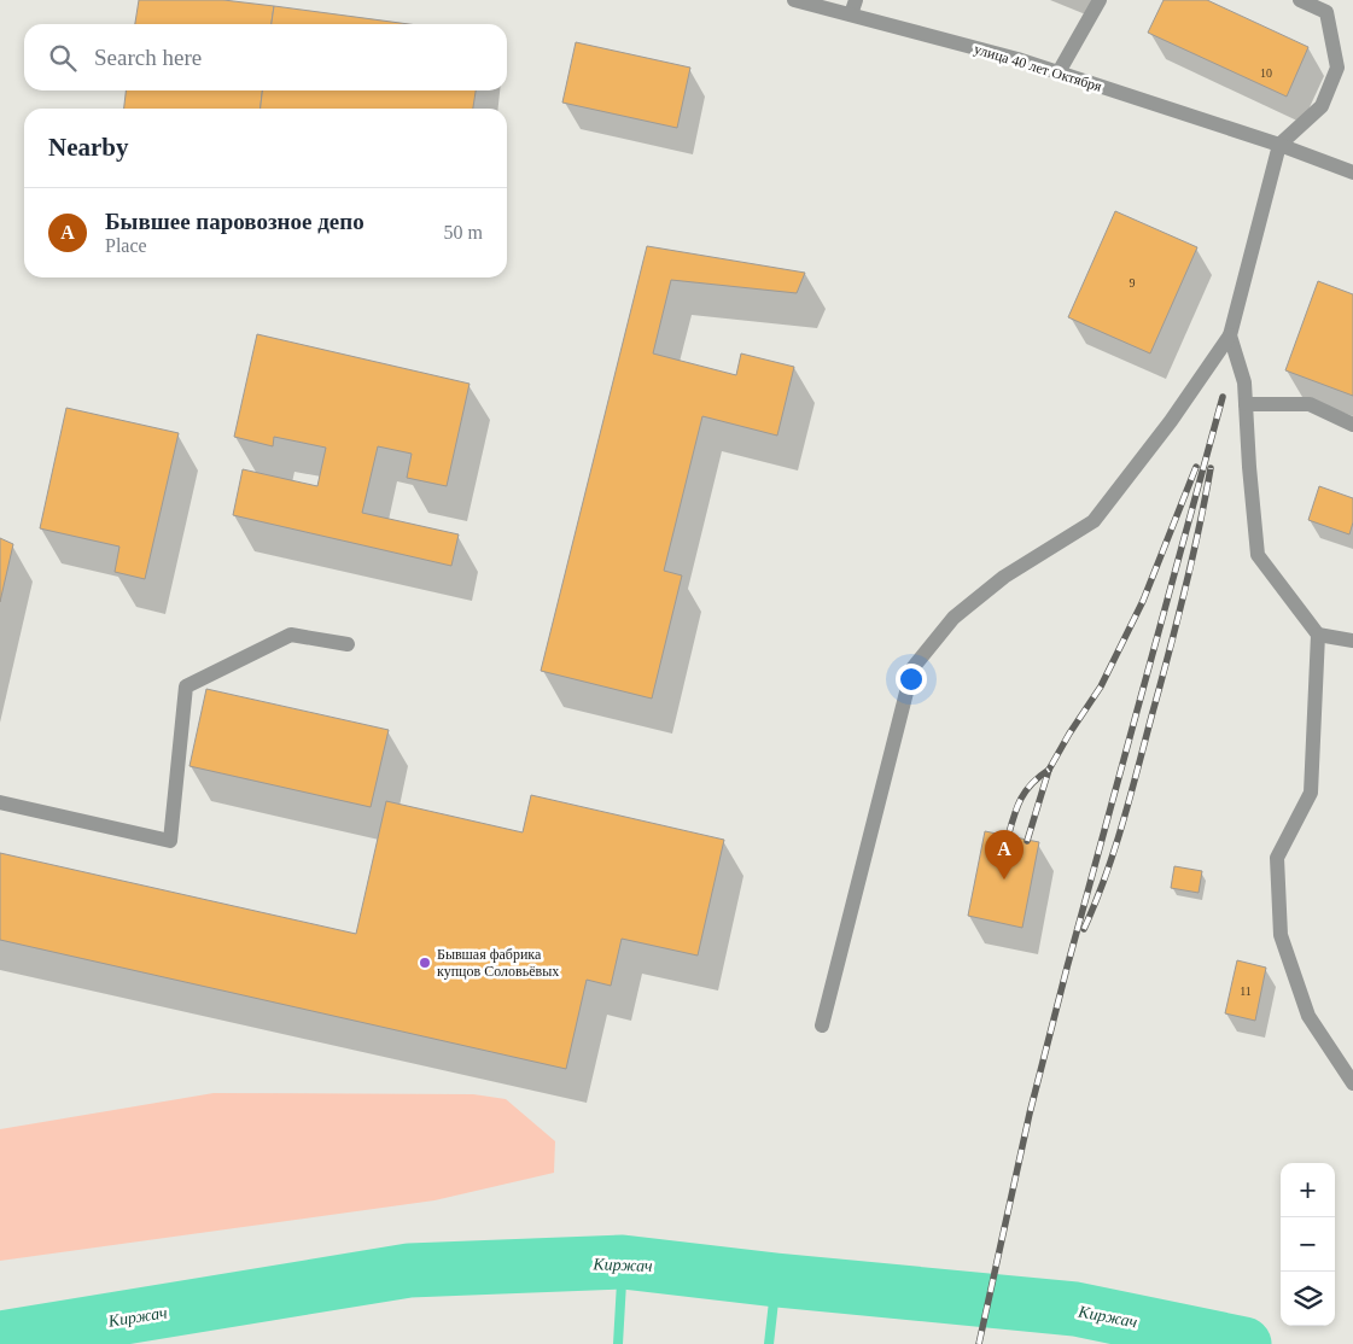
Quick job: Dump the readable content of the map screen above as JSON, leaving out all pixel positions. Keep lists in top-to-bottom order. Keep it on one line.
{"streets":{"street":["улица 40 лет Октября"]},"water":["Киржач"],"places":["Бывшая фабрика купцов Соловьёвых"],"house_numbers":["10","9","11"],"page":{"search":"Search here","heading":"Nearby","list":[{"mark":"A","name":"Бывшее паровозное депо","note":"Place","value":"50 m"}],"pins":"A","map_buttons":["+","−"]}}
